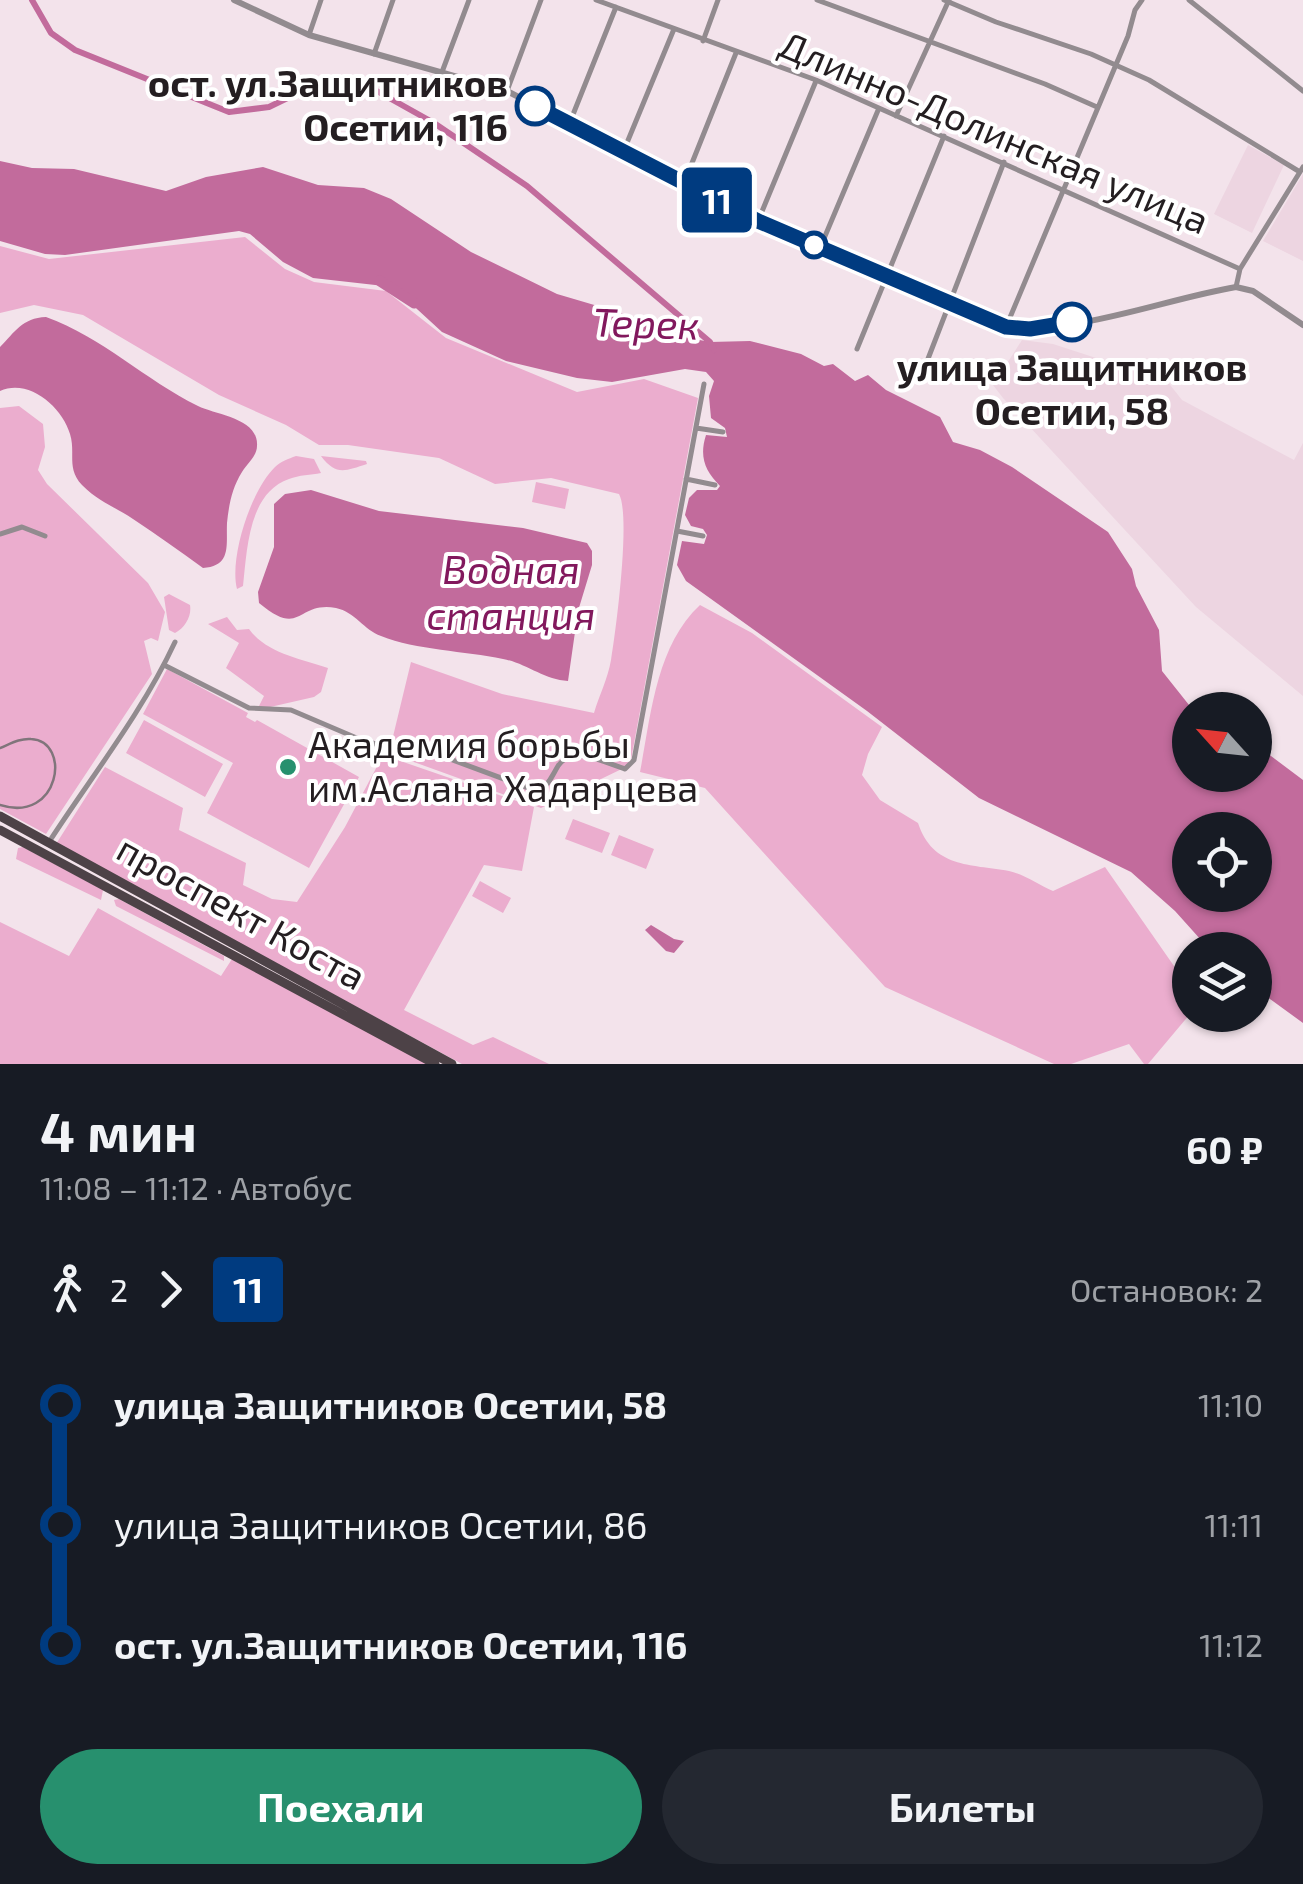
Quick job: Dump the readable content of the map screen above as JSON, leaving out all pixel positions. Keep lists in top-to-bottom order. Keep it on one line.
{"streets":{"main road":["проспект Коста"],"street":["Длинно-Долинская улица"]},"water":["Терек","Водная станция"],"places":["ост. ул.Защитников Осетии, 116","улица Защитников Осетии, 58","Академия борьбы им.Аслана Хадарцева"],"lines":["bus line 11"],"north":"top left","page":{"on_map":"11","heading":["4 мин","11:08 – 11:12 · Автобус","60 ₽"],"legs":["2","11","Остановок: 2"],"list":[{"name":"улица Защитников Осетии, 58","value":"11:10"},{"name":"улица Защитников Осетии, 86","value":"11:11"},{"name":"ост. ул.Защитников Осетии, 116","value":"11:12"}],"buttons":["Поехали","Билеты"]}}
